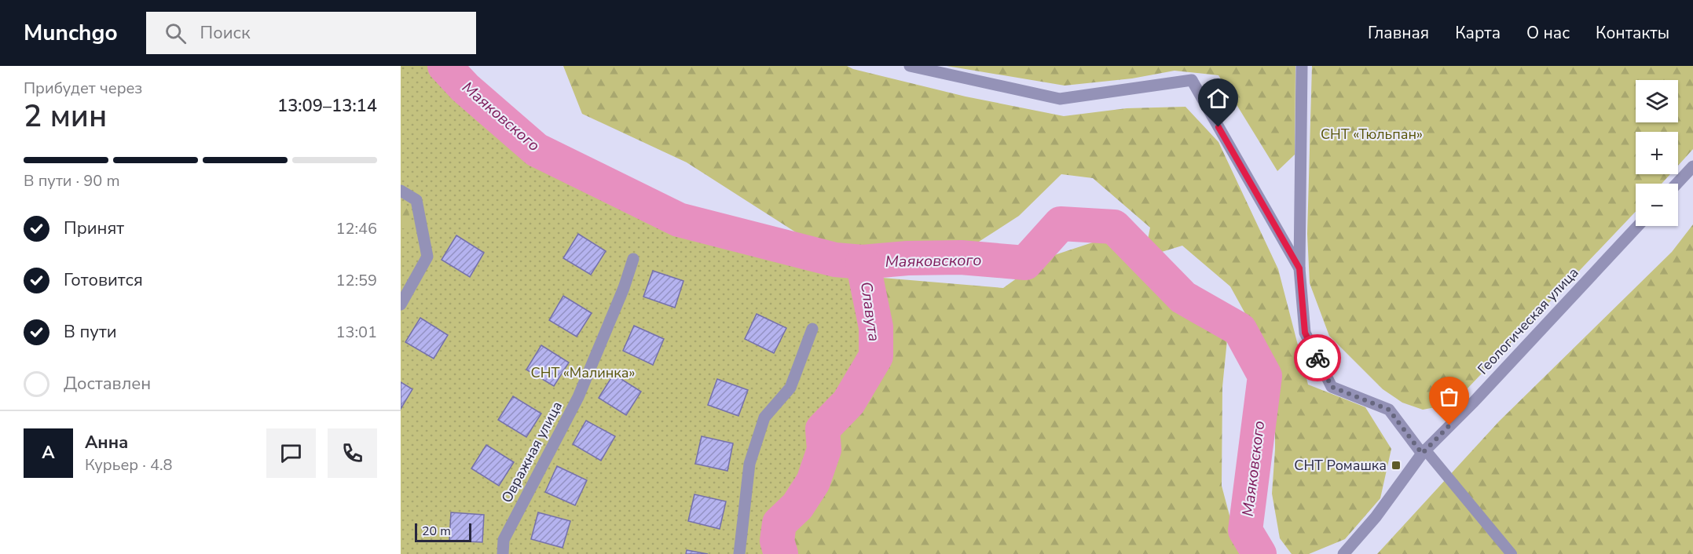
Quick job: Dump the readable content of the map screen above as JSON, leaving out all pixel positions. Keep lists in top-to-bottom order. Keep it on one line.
{"streets":{"street":["Геологическая улица","Овражная улица"]},"water":["Маяковского","Славута"],"parks":["СНТ «Тюльпан»","СНТ «Малинка»"],"places":{"transit":["СНТ Ромашка"]},"scale_bar":"20 m","page":{"header":"Munchgo","search":"Поиск","nav":["Главная","Карта","О нас","Контакты"],"heading":["2 мин","Прибудет через","13:09–13:14"],"panel":["Анна","Курьер · 4.8"],"map_buttons":["+","−"],"bar":"В пути · 90 m","list":[["Принят","12:46"],["Готовится","12:59"],["В пути","13:01"],"Доставлен"],"round":"А","scale":"20 m"}}
